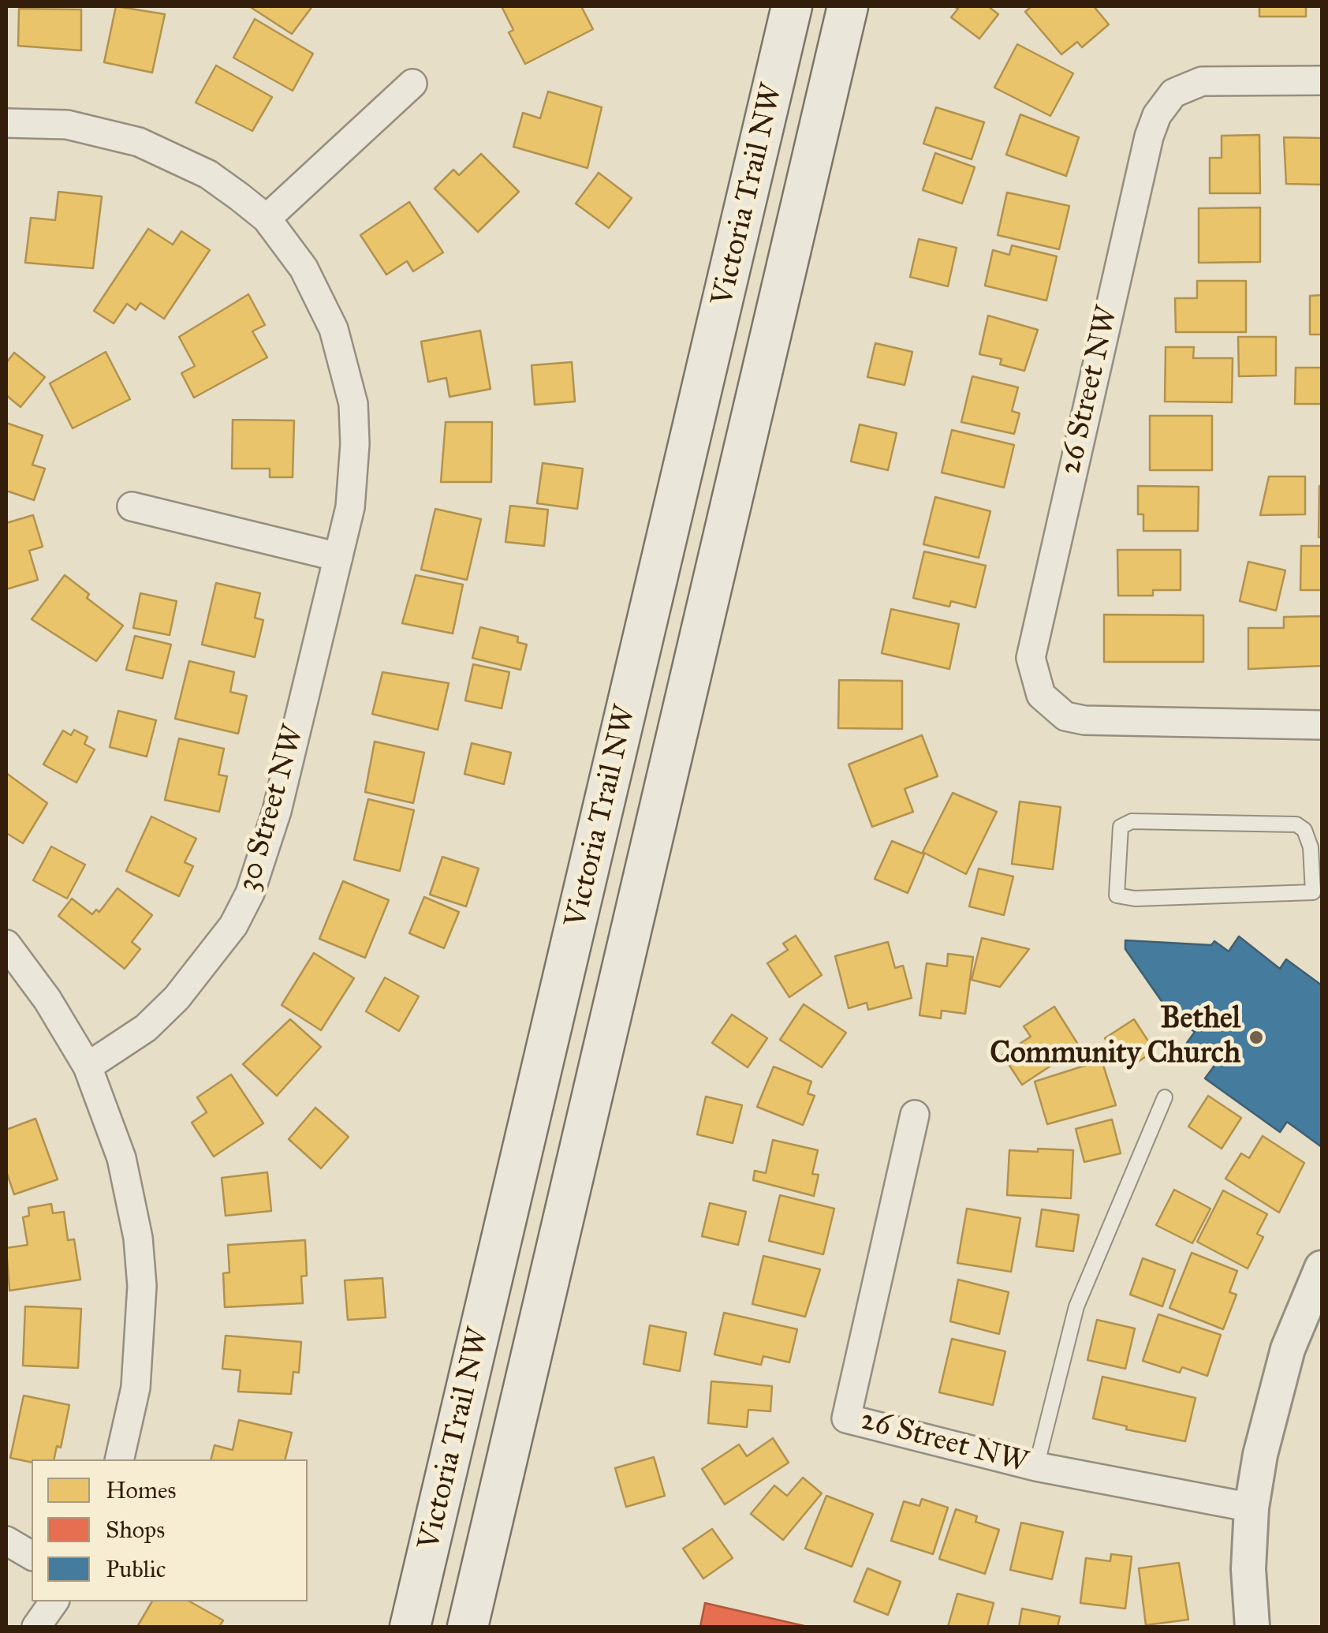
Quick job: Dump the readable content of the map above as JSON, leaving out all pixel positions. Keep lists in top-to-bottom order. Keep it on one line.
{"streets":{"main road":["Victoria Trail NW"],"street":["26 Street NW","30 Street NW"]},"places":["Bethel Community Church"],"legend":["Homes","Shops","Public"]}
